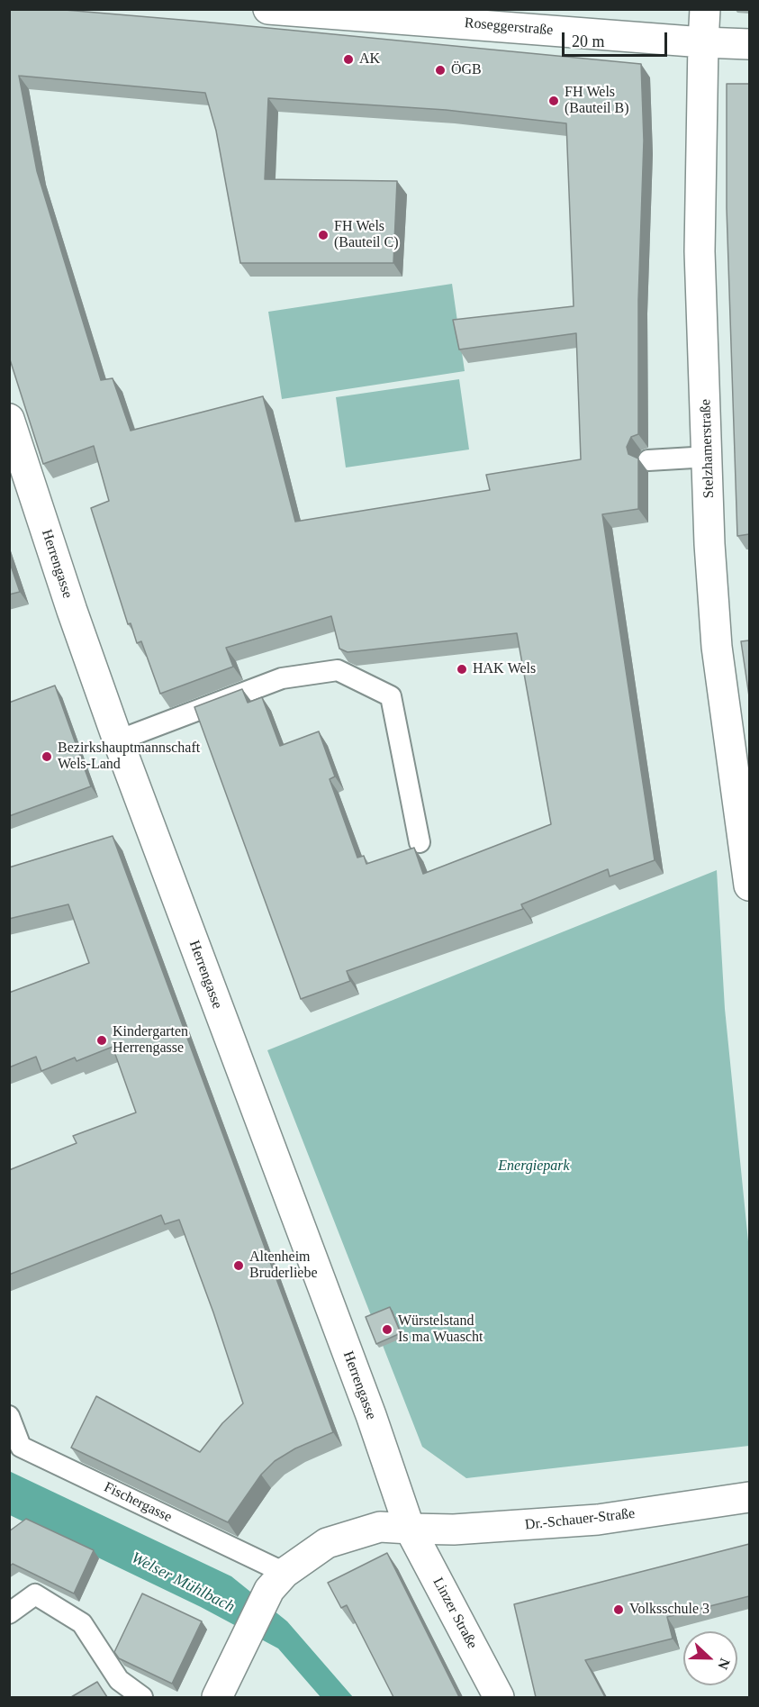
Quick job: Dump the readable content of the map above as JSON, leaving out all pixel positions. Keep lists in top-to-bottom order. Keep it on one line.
{"streets":{"street":["Roseggerstraße","Stelzhamerstraße","Herrengasse","Dr.-Schauer-Straße","Linzer Straße"],"lane":["Fischergasse"]},"crossings":[["Roseggerstraße","Stelzhamerstraße"],["Herrengasse","Dr.-Schauer-Straße"],["Herrengasse","Linzer Straße"],["Fischergasse","Dr.-Schauer-Straße"],["Dr.-Schauer-Straße","Linzer Straße"]],"water":["Welser Mühlbach"],"parks":["Energiepark"],"places":["AK","ÖGB","FH Wels (Bauteil B)","FH Wels (Bauteil C)","HAK Wels","Bezirkshauptmannschaft Wels-Land","Kindergarten Herrengasse","Altenheim Bruderliebe","Würstelstand Is ma Wuascht","Volksschule 3"],"scale_bar":"20 m","north":"right"}
